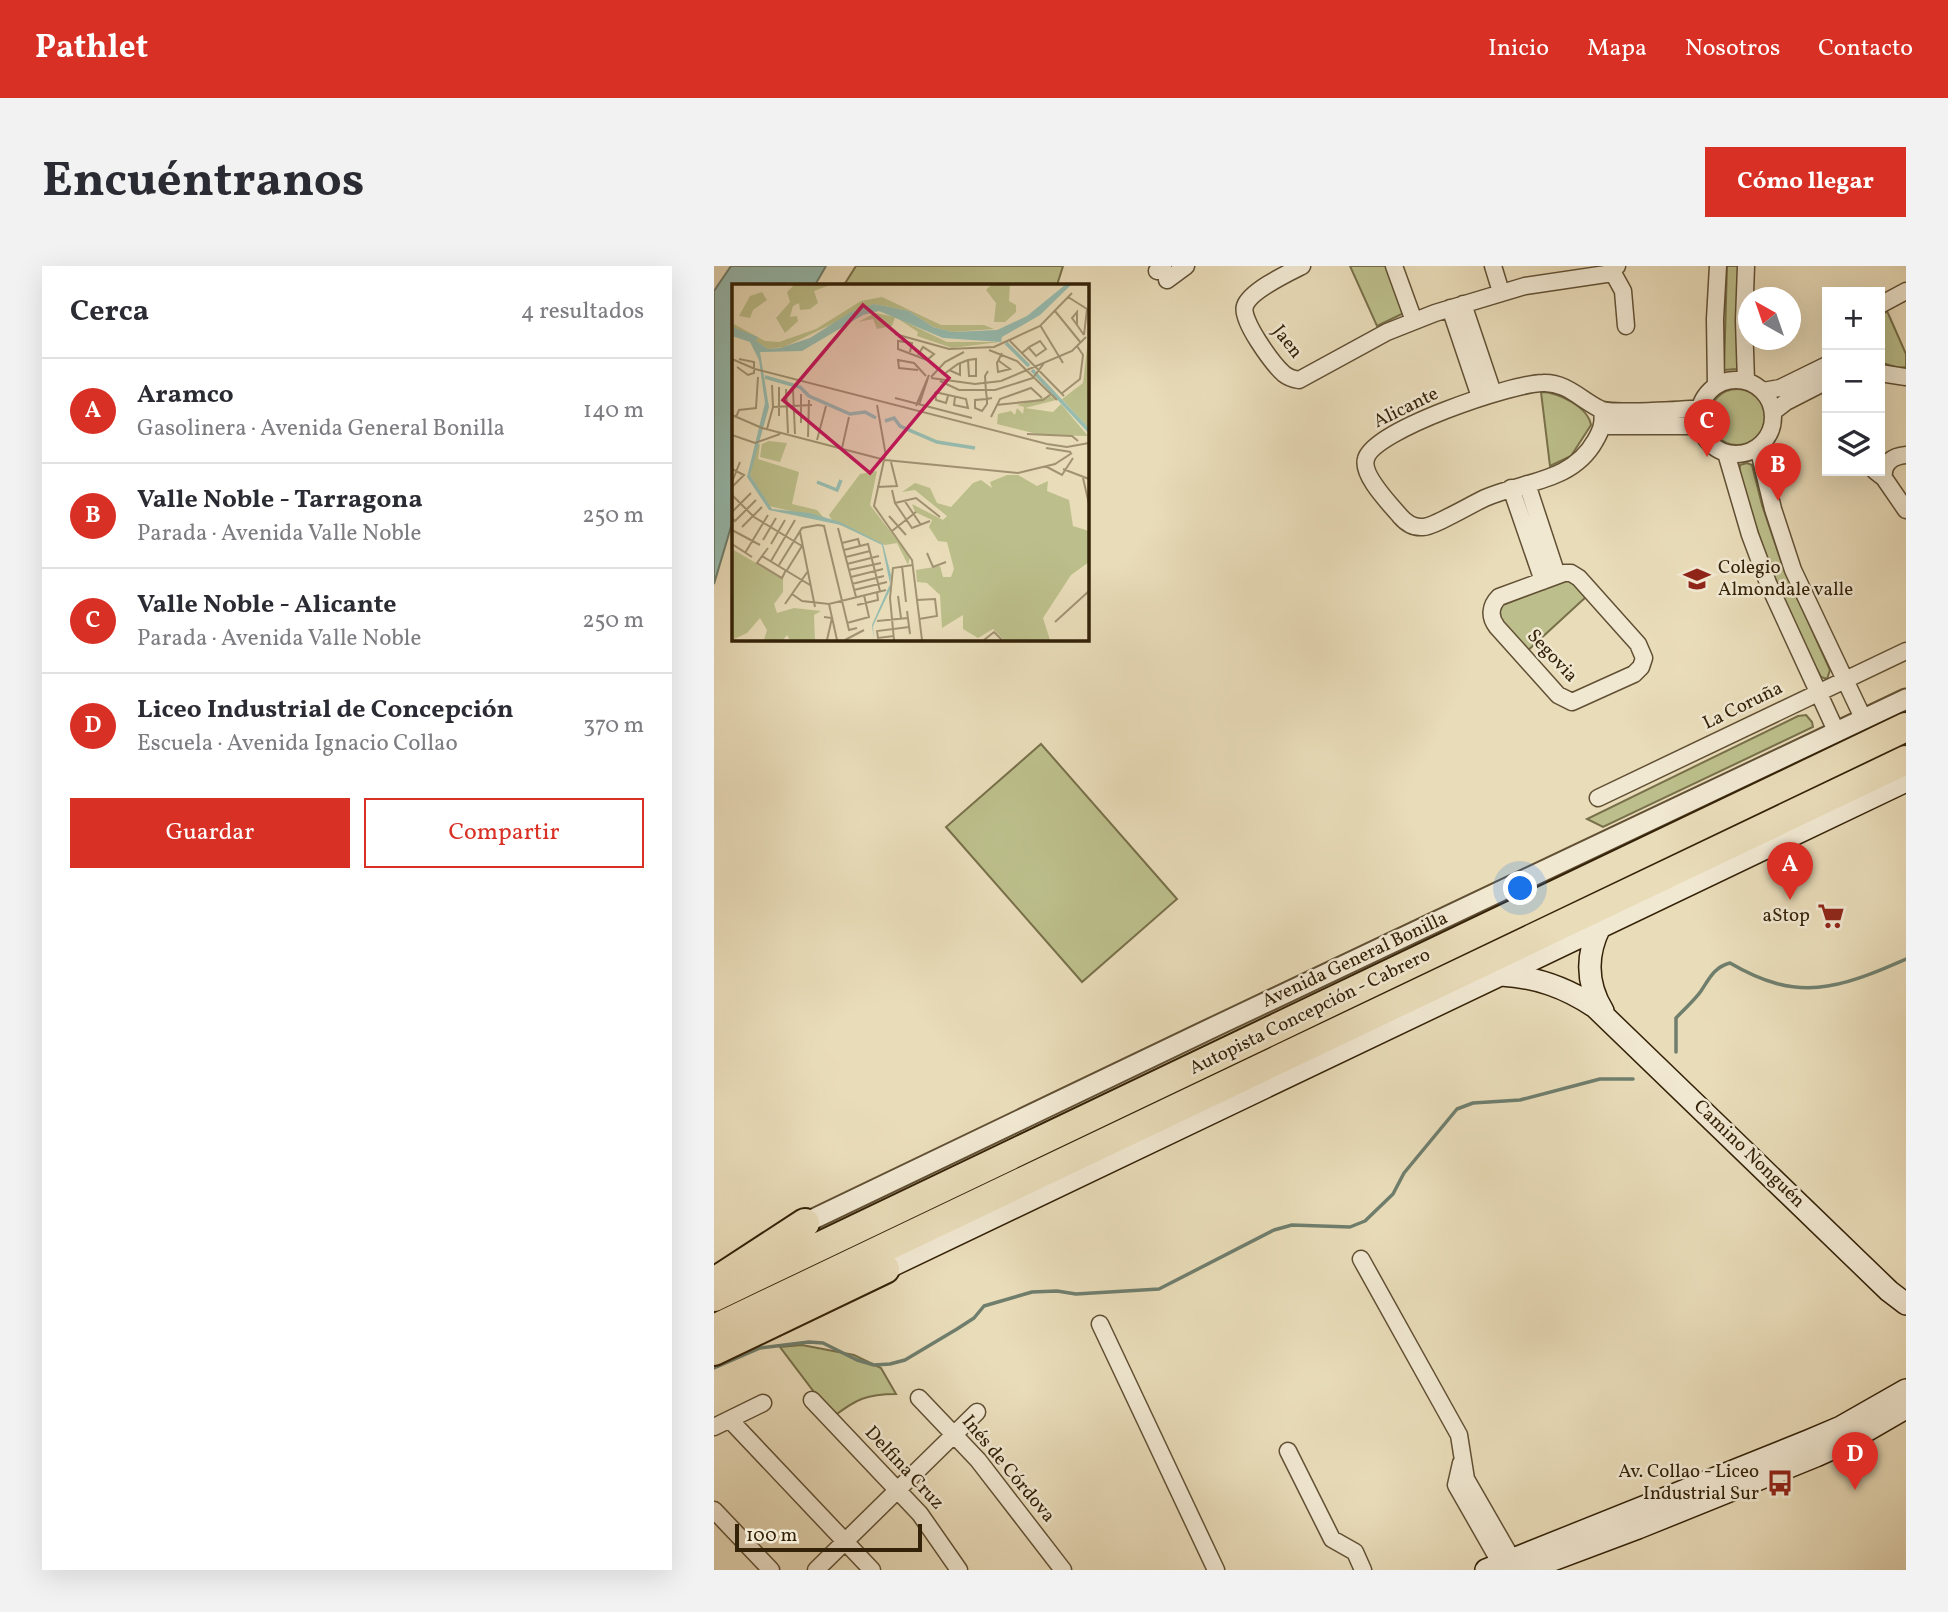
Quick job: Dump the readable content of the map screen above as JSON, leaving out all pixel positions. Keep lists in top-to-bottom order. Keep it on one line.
{"streets":{"highway":["Autopista Concepción - Cabrero"],"main road":["Camino Nonguén"],"street":["Jaen","Alicante","Segovia","La Coruña","Avenida General Bonilla","Delfina Cruz","Inés de Córdova"]},"places":{"school or university":["Colegio Almondale valle"],"supermarket":["aStop"],"bus stop":["Av. Collao - Liceo Industrial Sur"]},"scale_bar":"100 m","north":"top left","page":{"header":"Pathlet","nav":["Inicio","Mapa","Nosotros","Contacto"],"buttons":["Cómo llegar",["Guardar","Compartir"]],"title":"Encuéntranos","heading":["Cerca","4 resultados"],"map_buttons":["+","−"],"list":[{"mark":"A","name":"Aramco","note":"Gasolinera · Avenida General Bonilla","value":"140 m"},{"mark":"B","name":"Valle Noble - Tarragona","note":"Parada · Avenida Valle Noble","value":"250 m"},{"mark":"C","name":"Valle Noble - Alicante","note":"Parada · Avenida Valle Noble","value":"250 m"},{"mark":"D","name":"Liceo Industrial de Concepción","note":"Escuela · Avenida Ignacio Collao","value":"370 m"}],"pins":["C","B","A","D"],"scale":"100 m"}}
